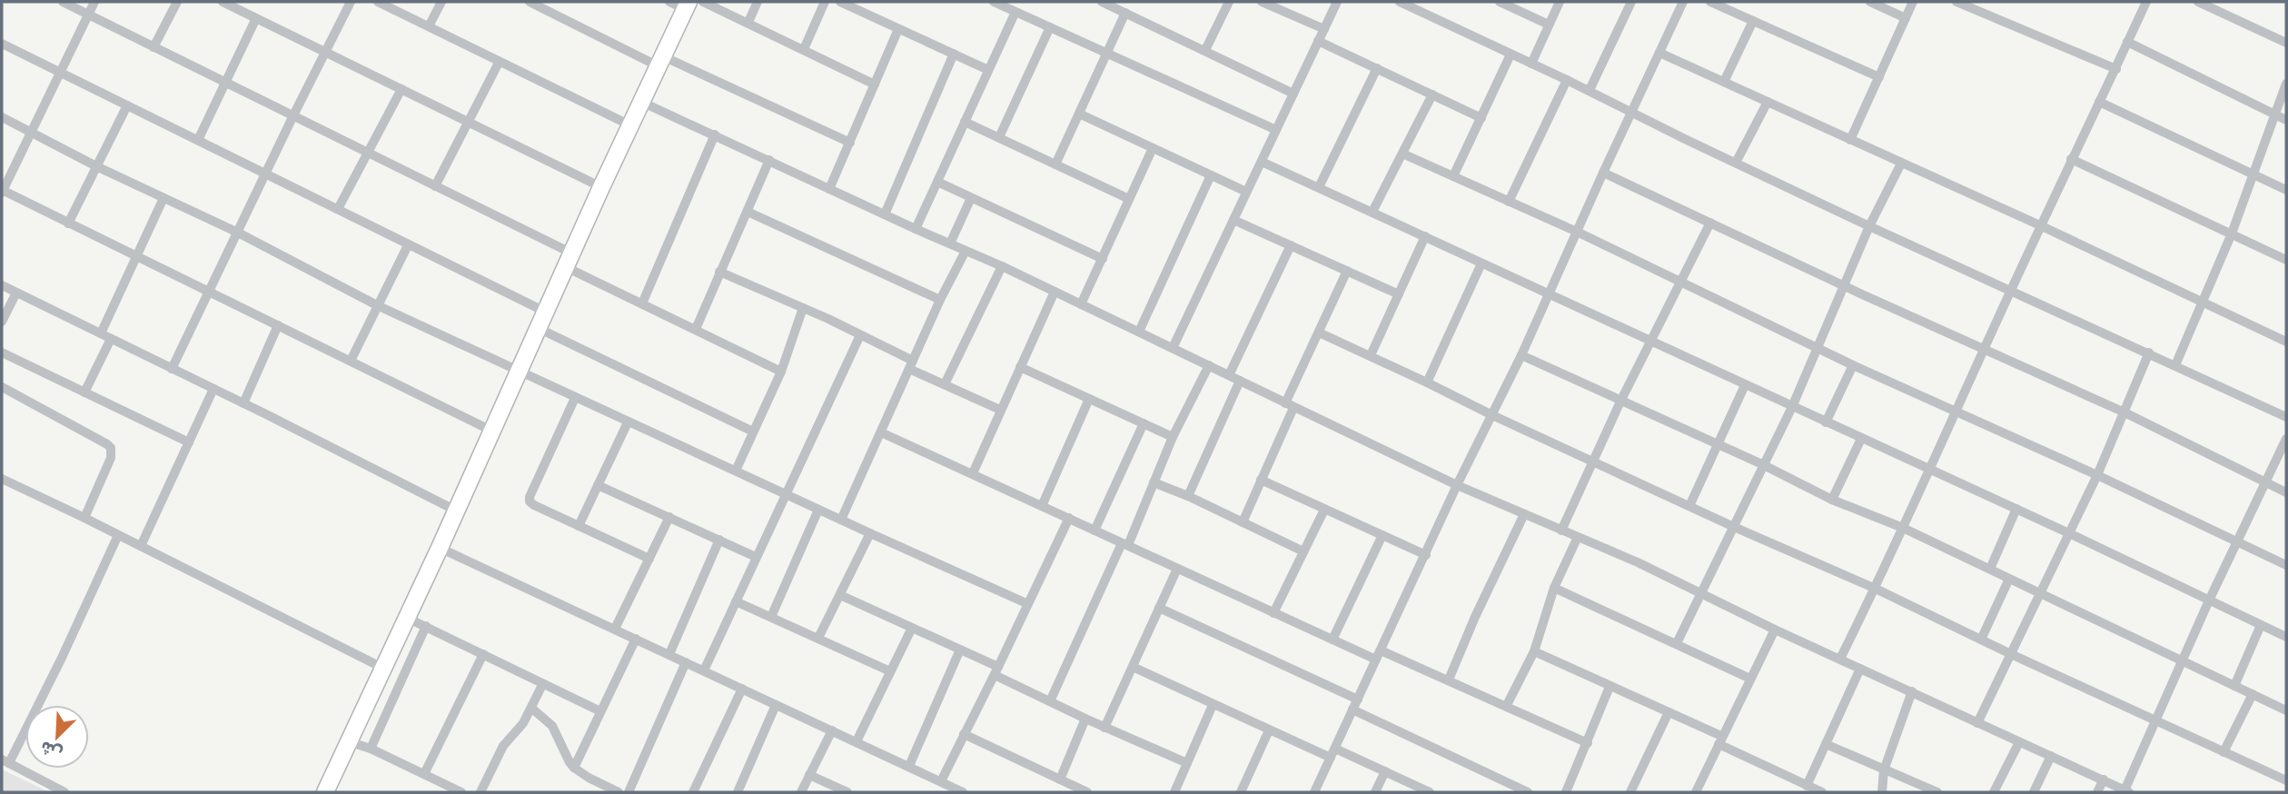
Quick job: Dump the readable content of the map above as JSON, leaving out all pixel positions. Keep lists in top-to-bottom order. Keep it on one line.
{"north":"bottom left"}
